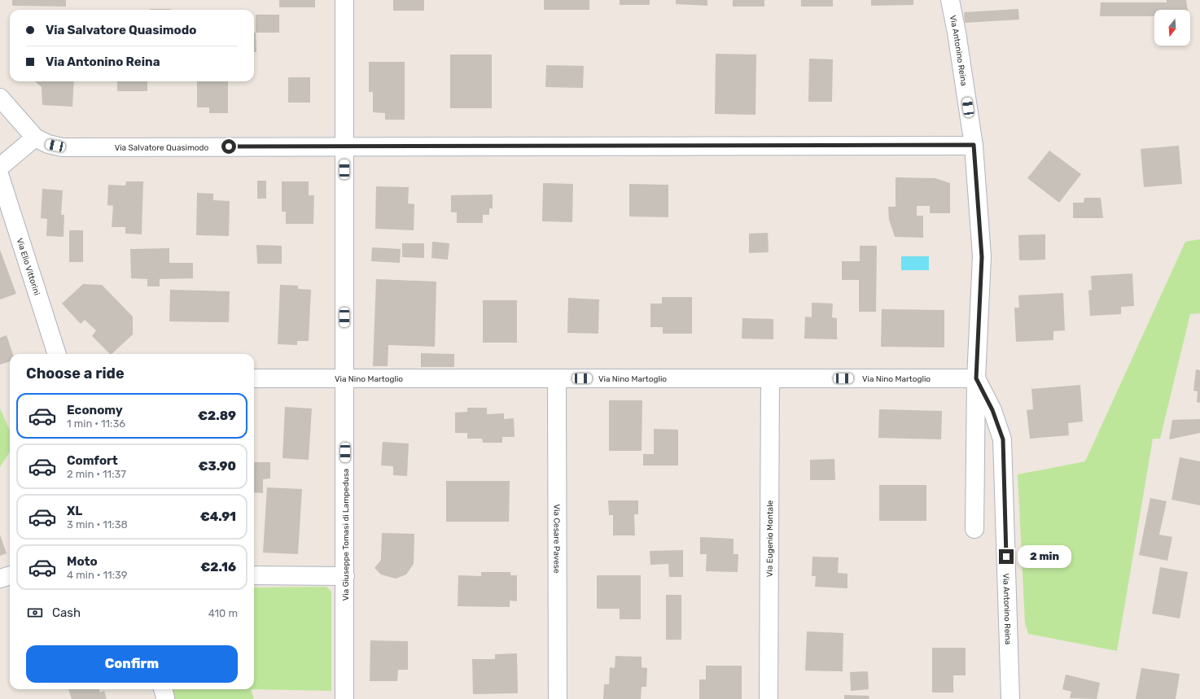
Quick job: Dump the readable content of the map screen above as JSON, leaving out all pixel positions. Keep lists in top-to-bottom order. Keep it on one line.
{"streets":{"street":["Via Antonino Reina","Via Salvatore Quasimodo","Via Elio Vittorini","Via Nino Martoglio","Via Giuseppe Tomasi di Lampedusa","Via Cesare Pavese","Via Eugenio Montale"]},"crossings":[["Via Antonino Reina","Via Salvatore Quasimodo"],["Via Antonino Reina","Via Nino Martoglio"],["Via Salvatore Quasimodo","Via Giuseppe Tomasi di Lampedusa"],["Via Nino Martoglio","Via Giuseppe Tomasi di Lampedusa"],["Via Nino Martoglio","Via Cesare Pavese"],["Via Nino Martoglio","Via Eugenio Montale"]],"north":"bottom","page":{"banner":["Via Salvatore Quasimodo","Via Antonino Reina"],"heading":"Choose a ride","list":[{"name":"Economy","note":"1 min · 11:36","value":"€2.89"},{"name":"Comfort","note":"2 min · 11:37","value":"€3.90"},{"name":"XL","note":"3 min · 11:38","value":"€4.91"},{"name":"Moto","note":"4 min · 11:39","value":"€2.16"}],"bubble":"2 min","pay":["Cash","410 m"],"buttons":"Confirm"}}
